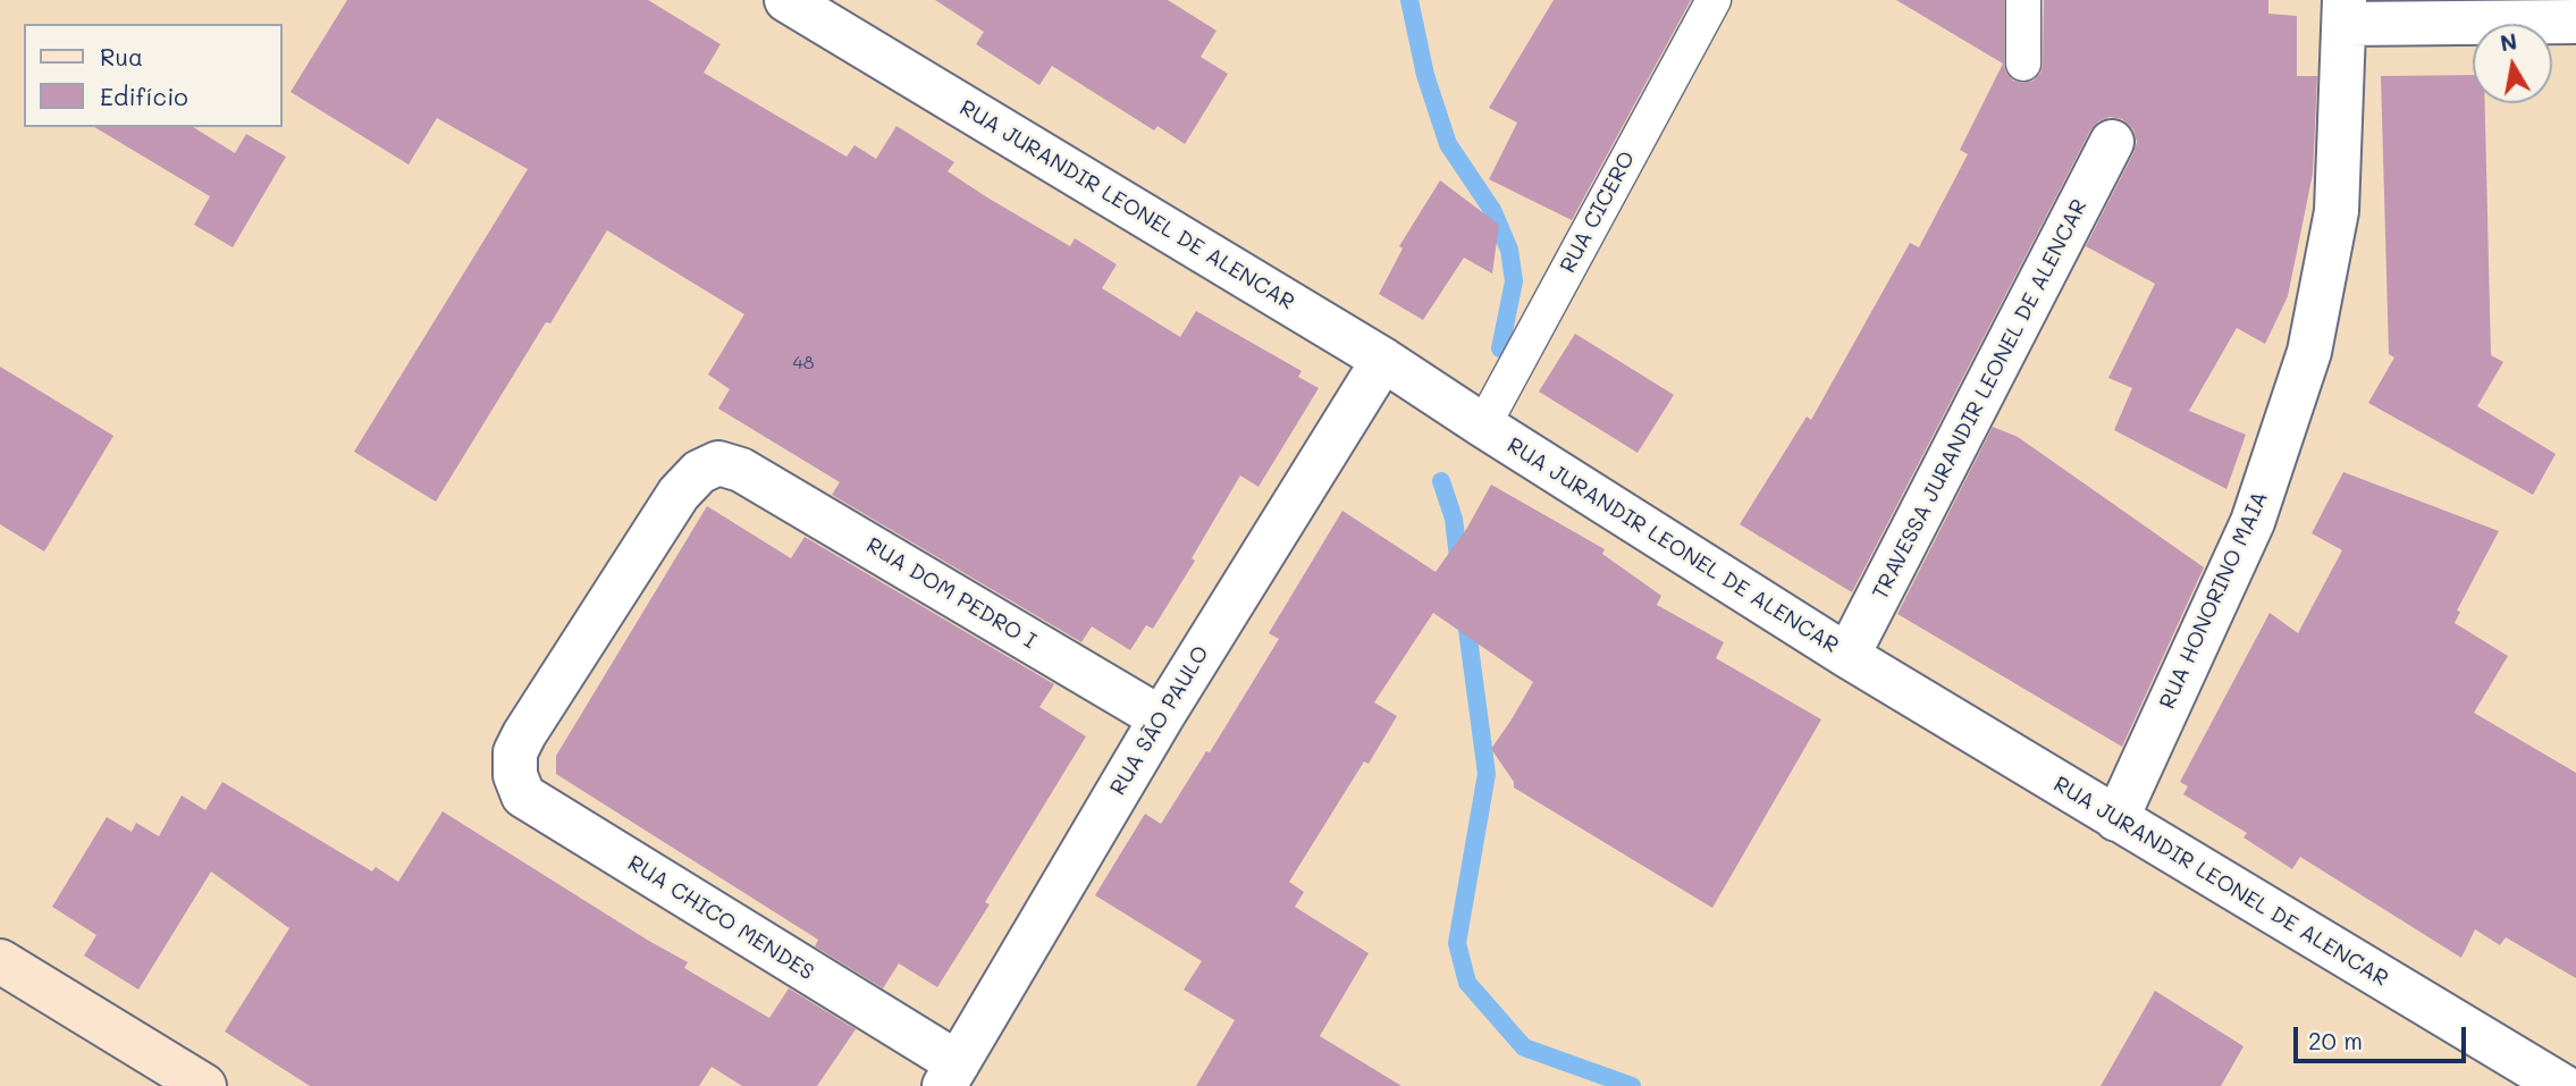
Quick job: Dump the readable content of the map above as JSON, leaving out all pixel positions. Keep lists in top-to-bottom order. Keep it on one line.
{"streets":{"street":["RUA JURANDIR LEONEL DE ALENCAR","TRAVESSA JURANDIR LEONEL DE ALENCAR","RUA DOM PEDRO I","RUA HONORINO MAIA","RUA SÃO PAULO","RUA CHICO MENDES"],"lane":["RUA CICERO"]},"crossings":[["RUA JURANDIR LEONEL DE ALENCAR","RUA CICERO"],["RUA JURANDIR LEONEL DE ALENCAR","TRAVESSA JURANDIR LEONEL DE ALENCAR"],["RUA JURANDIR LEONEL DE ALENCAR","RUA HONORINO MAIA"],["RUA JURANDIR LEONEL DE ALENCAR","RUA SÃO PAULO"],["RUA DOM PEDRO I","RUA SÃO PAULO"],["RUA DOM PEDRO I","RUA CHICO MENDES"],["RUA SÃO PAULO","RUA CHICO MENDES"]],"house_numbers":["48"],"legend":["Rua","Edifício"],"scale_bar":"20 m","north":"top"}
